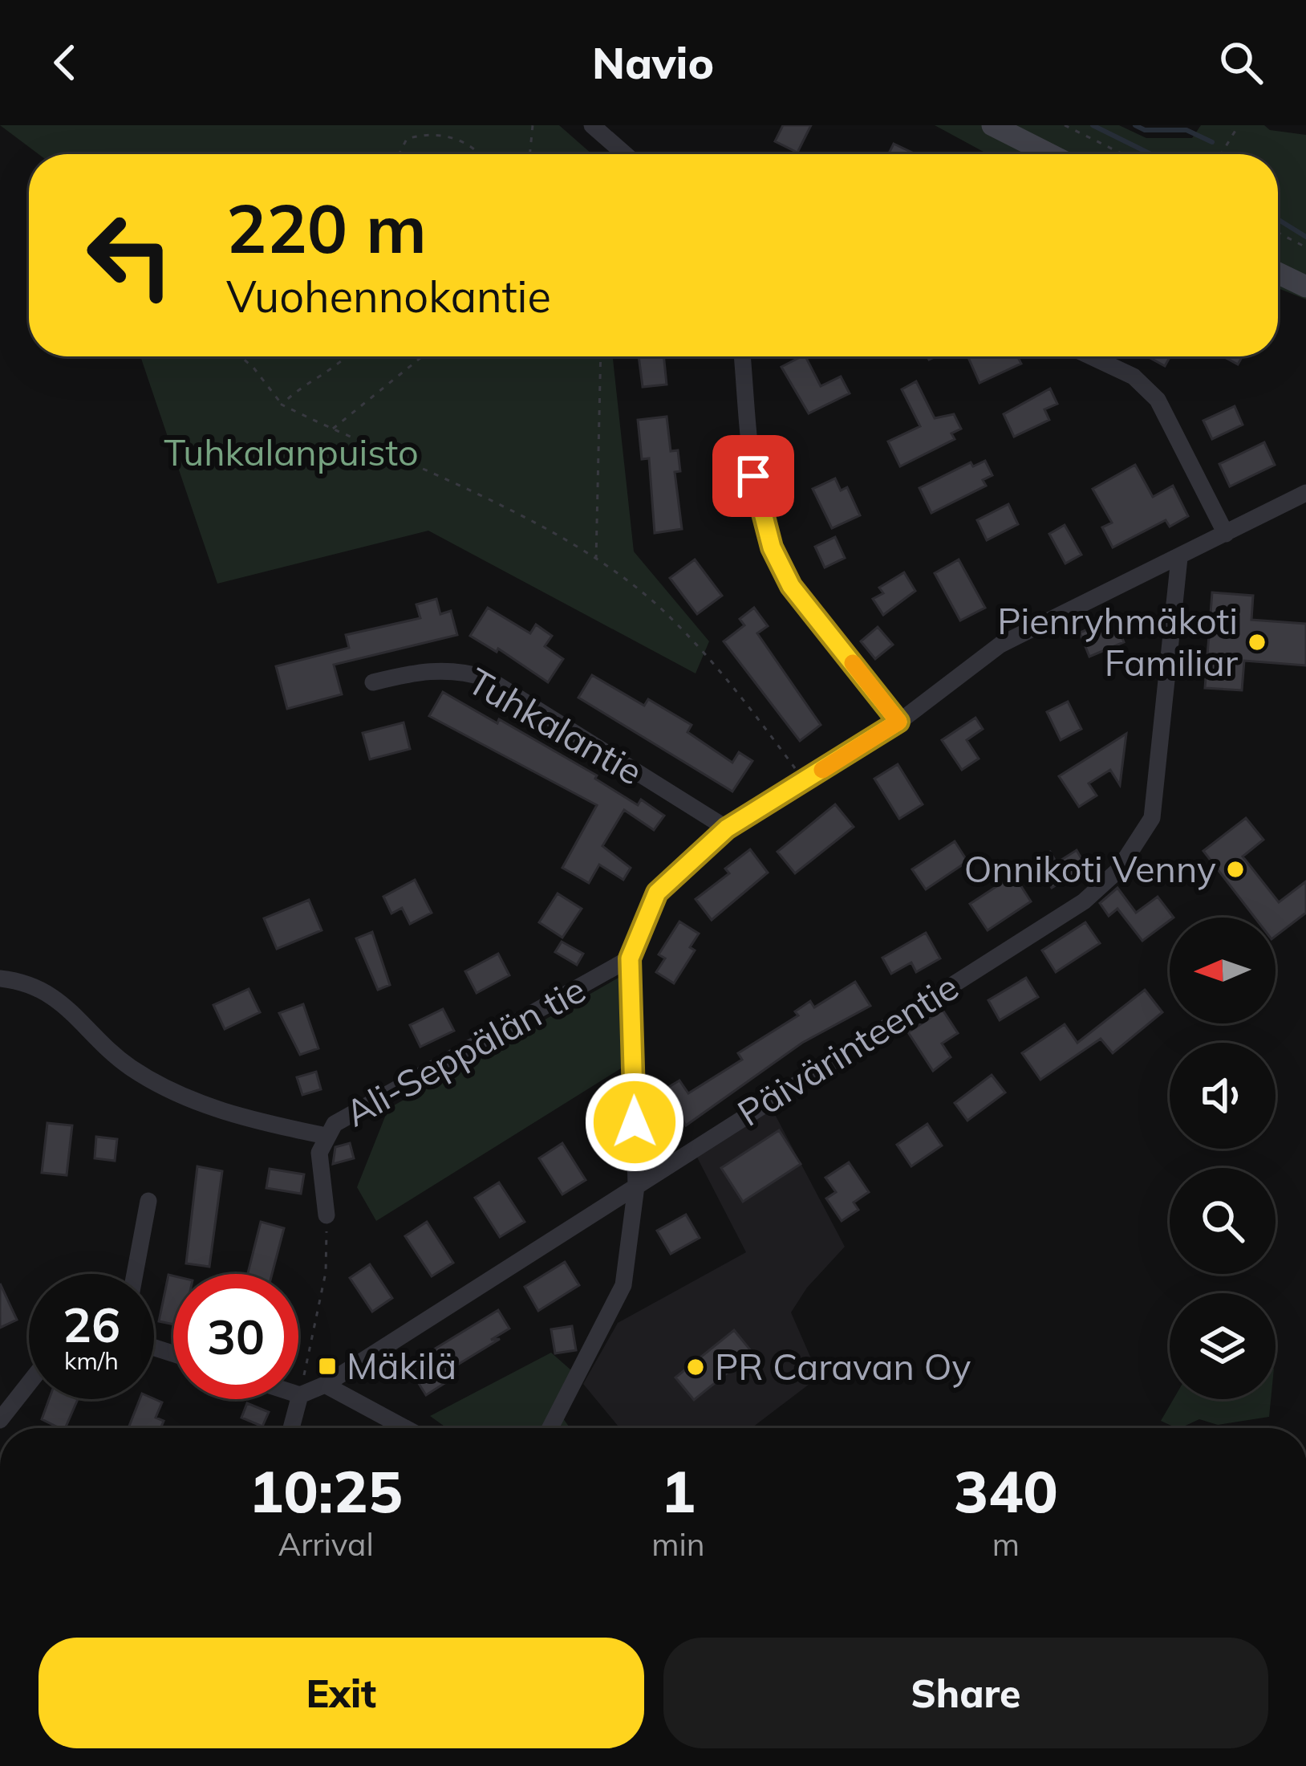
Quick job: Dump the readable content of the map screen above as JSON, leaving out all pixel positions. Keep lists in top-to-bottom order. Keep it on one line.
{"streets":{"street":["Tuhkalantie","Päivärinteentie","Ali-Seppälän tie"]},"parks":["Tuhkalanpuisto"],"places":{"other":["Pienryhmäkoti Familiar","Onnikoti Venny","PR Caravan Oy"],"transit":["Mäkilä"]},"north":"left","page":{"header":"Navio","turn":["220 m","Vuohennokantie"],"speed":"26 km/h","limit":"30","eta":["10:25","Arrival","1","min","340","m"],"buttons":["Exit","Share"]}}
